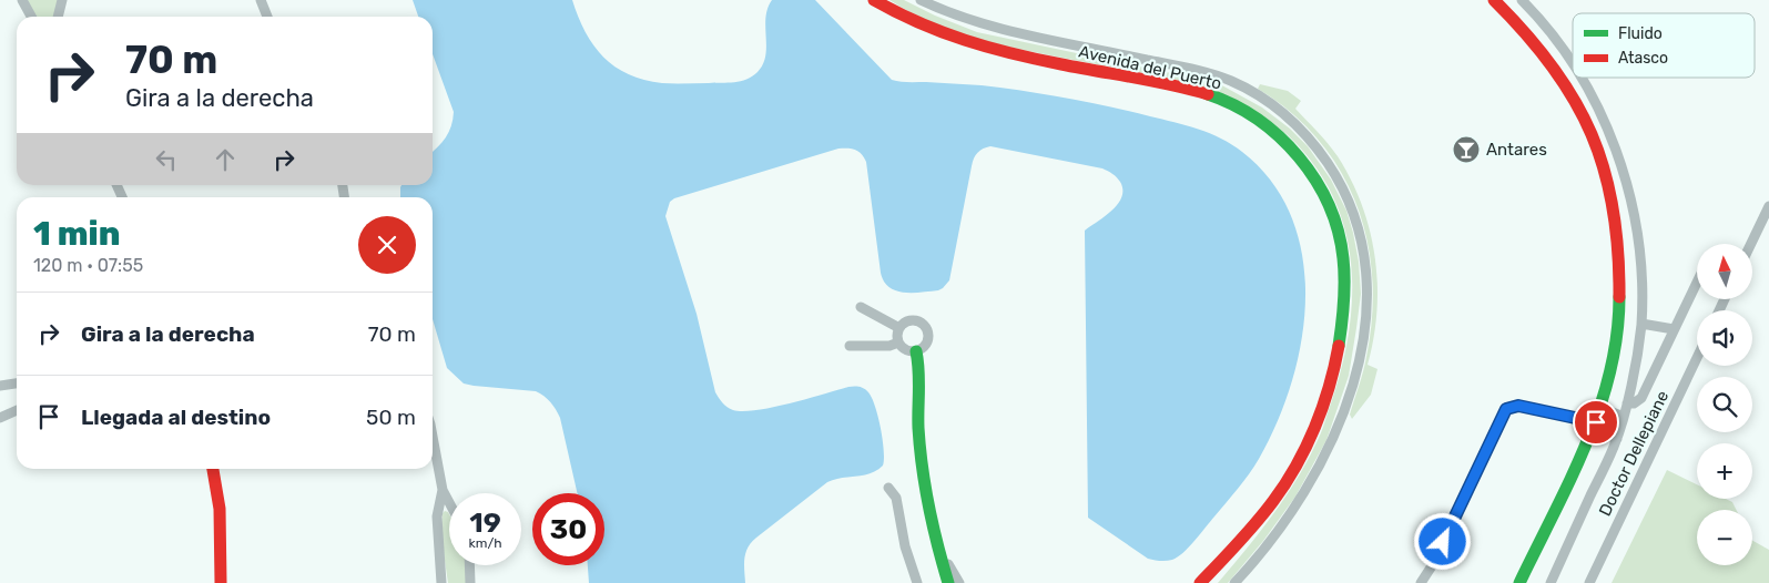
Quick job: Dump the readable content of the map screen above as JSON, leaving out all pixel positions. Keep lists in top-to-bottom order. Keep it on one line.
{"streets":{"street":["Avenida del Puerto","Doctor Dellepiane"]},"places":{"bar":["Antares"]},"legend":["Fluido","Atasco"],"north":"top","page":{"turn":["70 m","Gira a la derecha"],"heading":["1 min","120 m · 07:55"],"map_buttons":["+","−"],"list":[{"name":"Gira a la derecha","value":"70 m"},{"name":"Llegada al destino","value":"50 m"}],"speed":"19 km/h","limit":"30"}}
